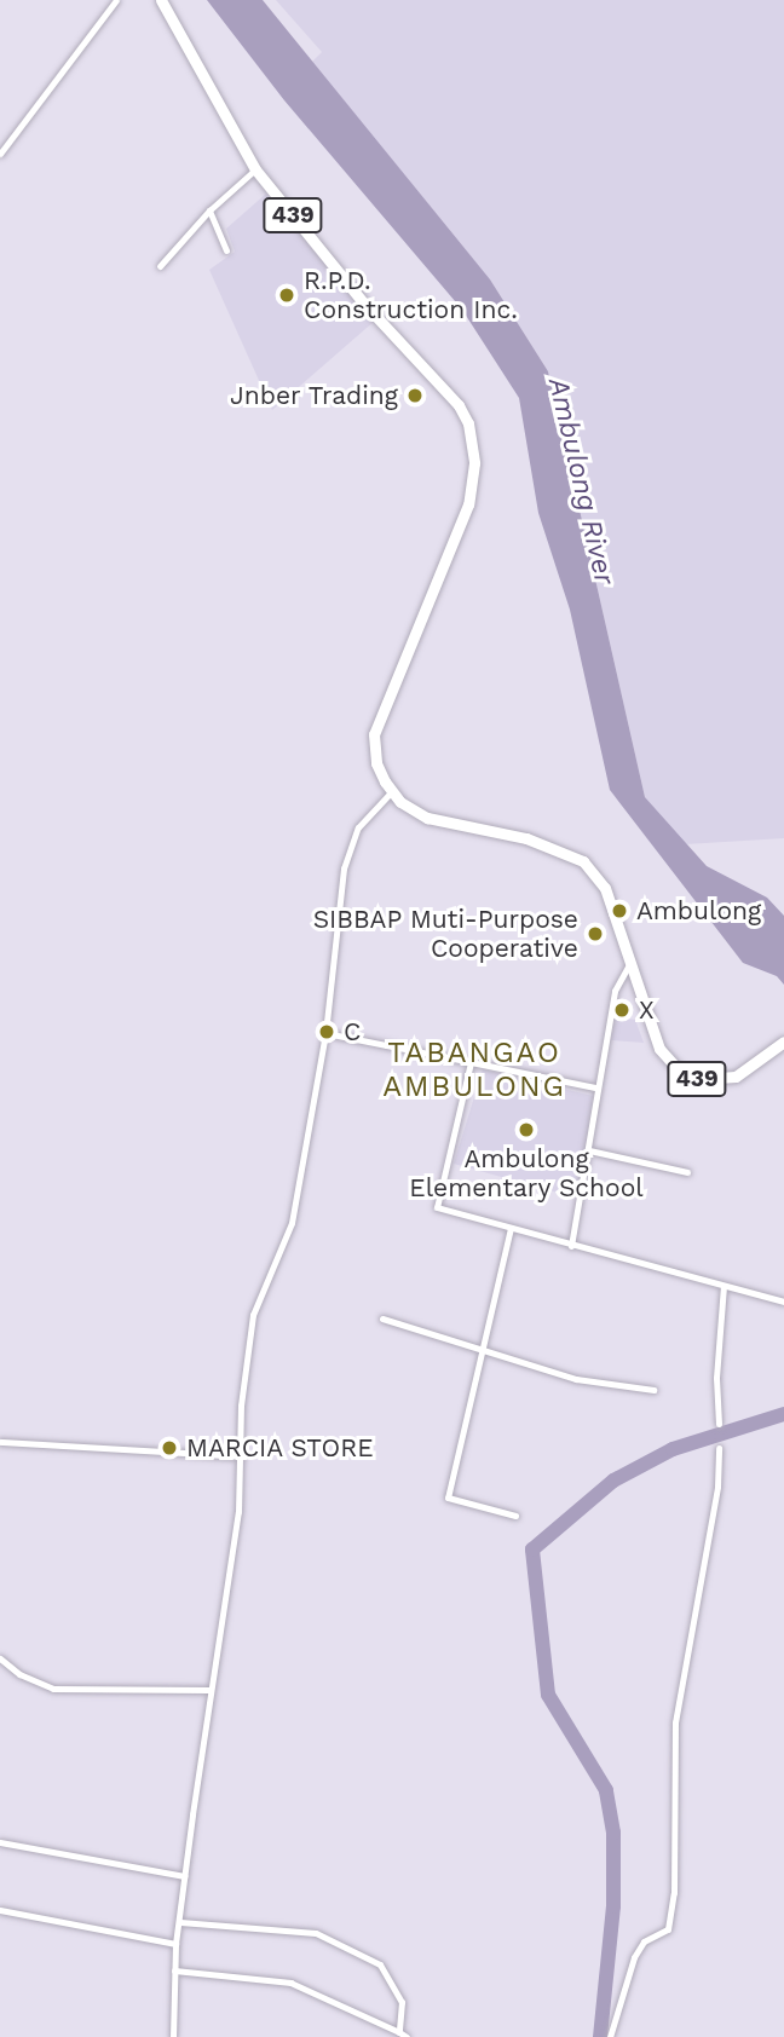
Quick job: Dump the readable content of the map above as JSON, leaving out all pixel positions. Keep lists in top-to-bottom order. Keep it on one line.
{"streets":{"main road":["439"]},"districts":["TABANGAO AMBULONG"],"water":["Ambulong River"],"places":["R.P.D. Construction Inc.","Jnber Trading","Ambulong","SIBBAP Muti-Purpose Cooperative","X","C","Ambulong Elementary School","MARCIA STORE"]}
